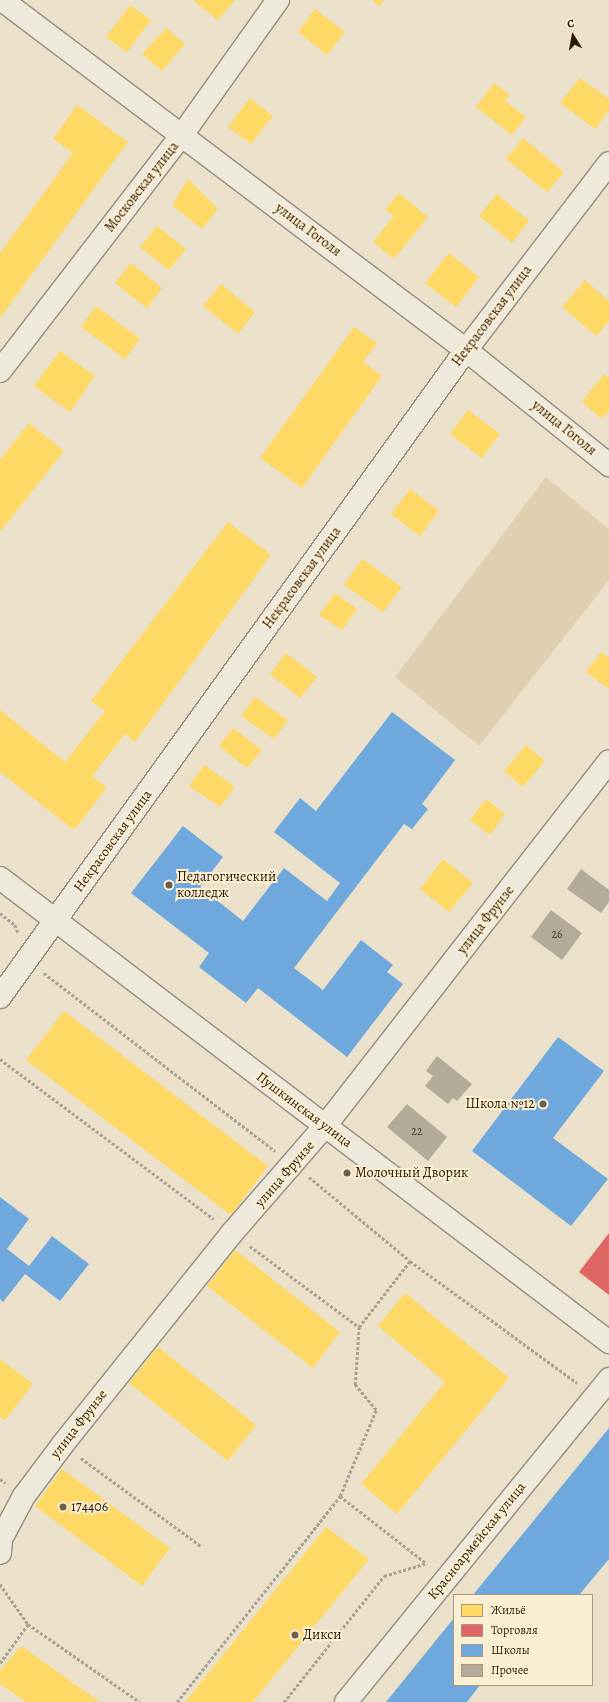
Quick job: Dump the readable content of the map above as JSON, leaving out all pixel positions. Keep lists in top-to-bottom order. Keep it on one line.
{"streets":{"street":["Московская улица","улица Гоголя","Некрасовская улица","улица Фрунзе","Пушкинская улица","Красноармейская улица"]},"crossings":[["Московская улица","улица Гоголя"],["улица Гоголя","Некрасовская улица"],["Некрасовская улица","Пушкинская улица"],["улица Фрунзе","Пушкинская улица"]],"places":["Педагогический колледж","Школа №12","Молочный Дворик","174406","Дикси"],"house_numbers":["26","22"],"legend":["Жильё","Торговля","Школы","Прочее"],"north":"top"}
